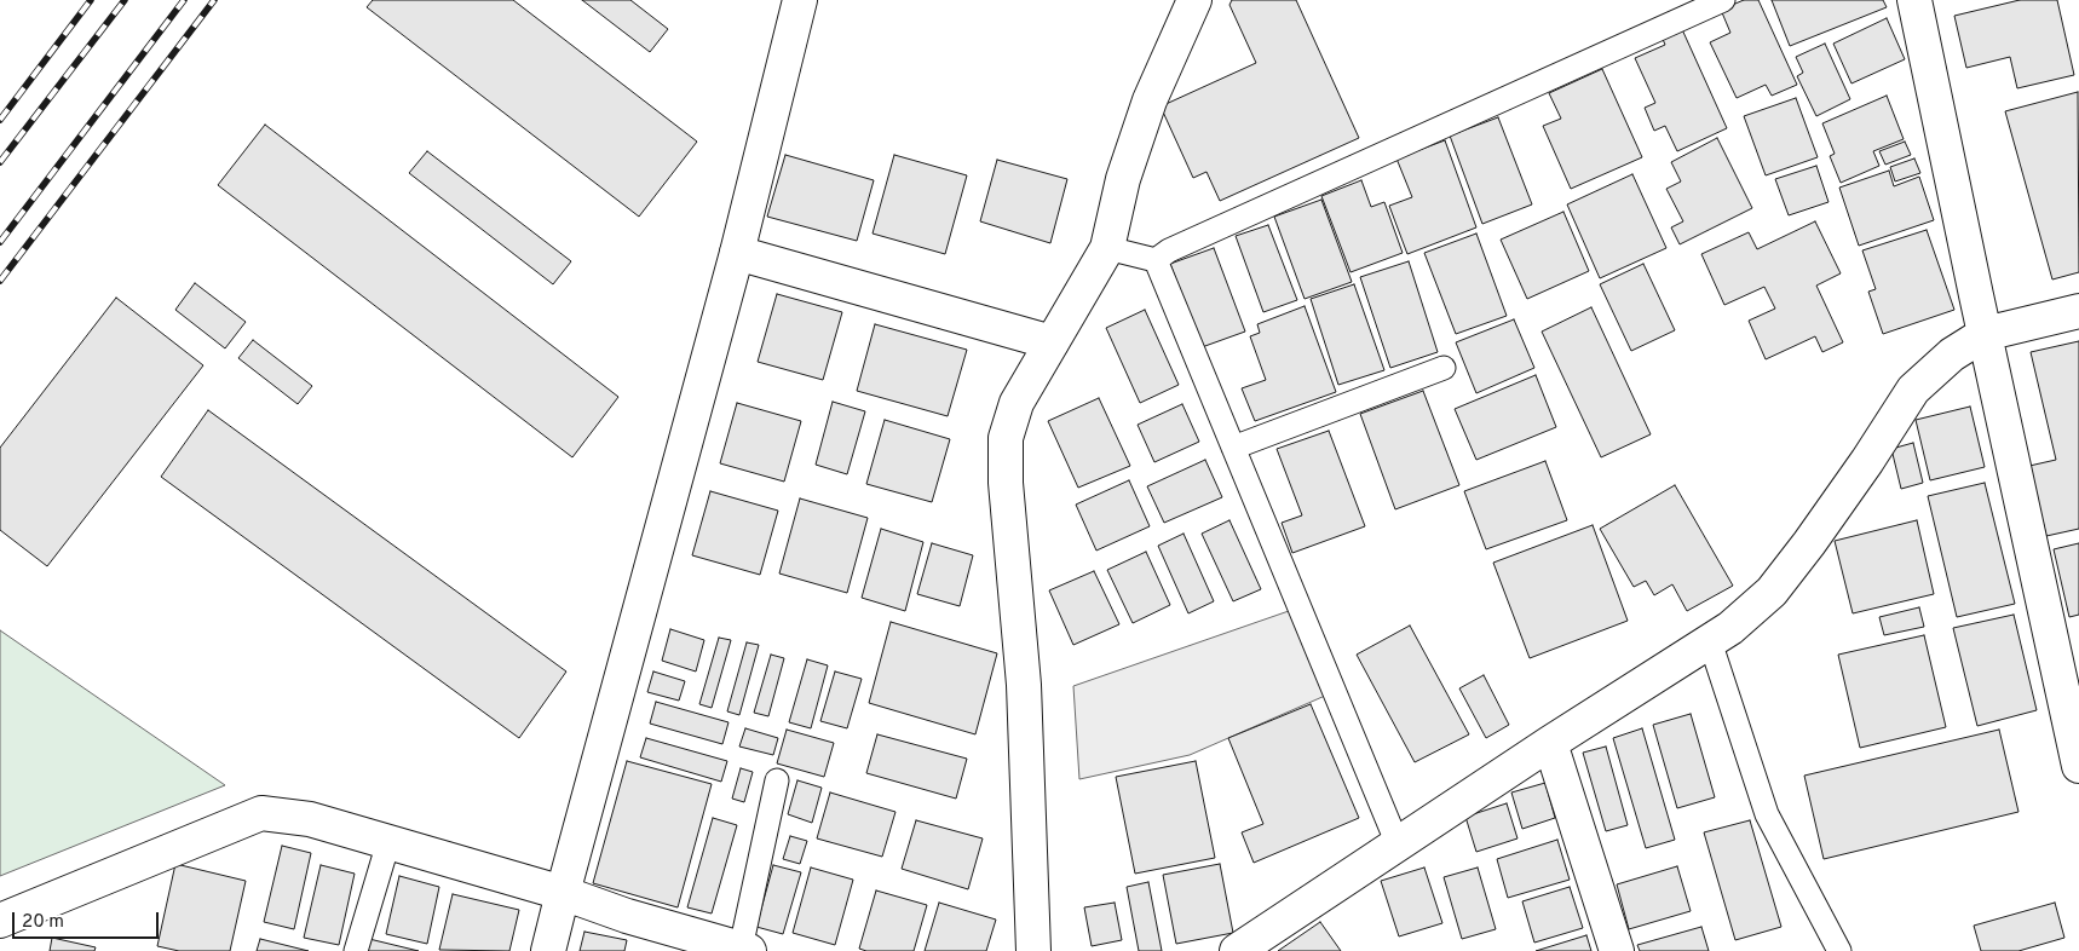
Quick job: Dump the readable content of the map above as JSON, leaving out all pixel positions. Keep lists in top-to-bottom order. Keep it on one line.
{"scale_bar":"20 m"}
